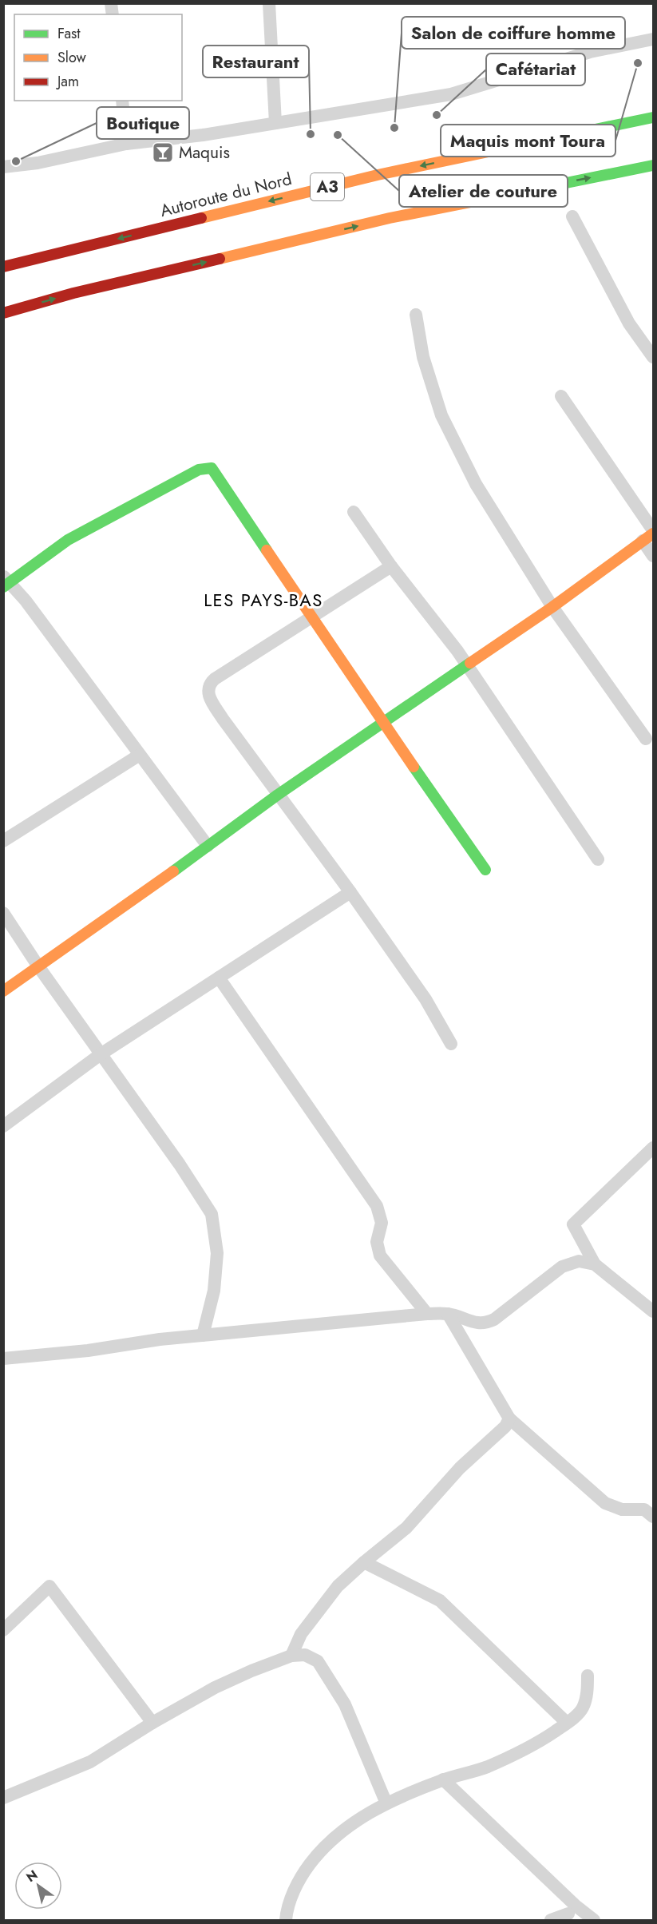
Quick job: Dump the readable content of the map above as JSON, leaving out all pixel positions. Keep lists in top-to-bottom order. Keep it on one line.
{"streets":{"main road":["A3","Autoroute du Nord"]},"districts":["LES PAYS-BAS"],"places":{"other":["Maquis mont Toura","Cafétariat","Salon de coiffure homme","Restaurant","Atelier de couture","Boutique"],"bar":["Maquis"]},"legend":["Fast","Slow","Jam"],"north":"top left"}
